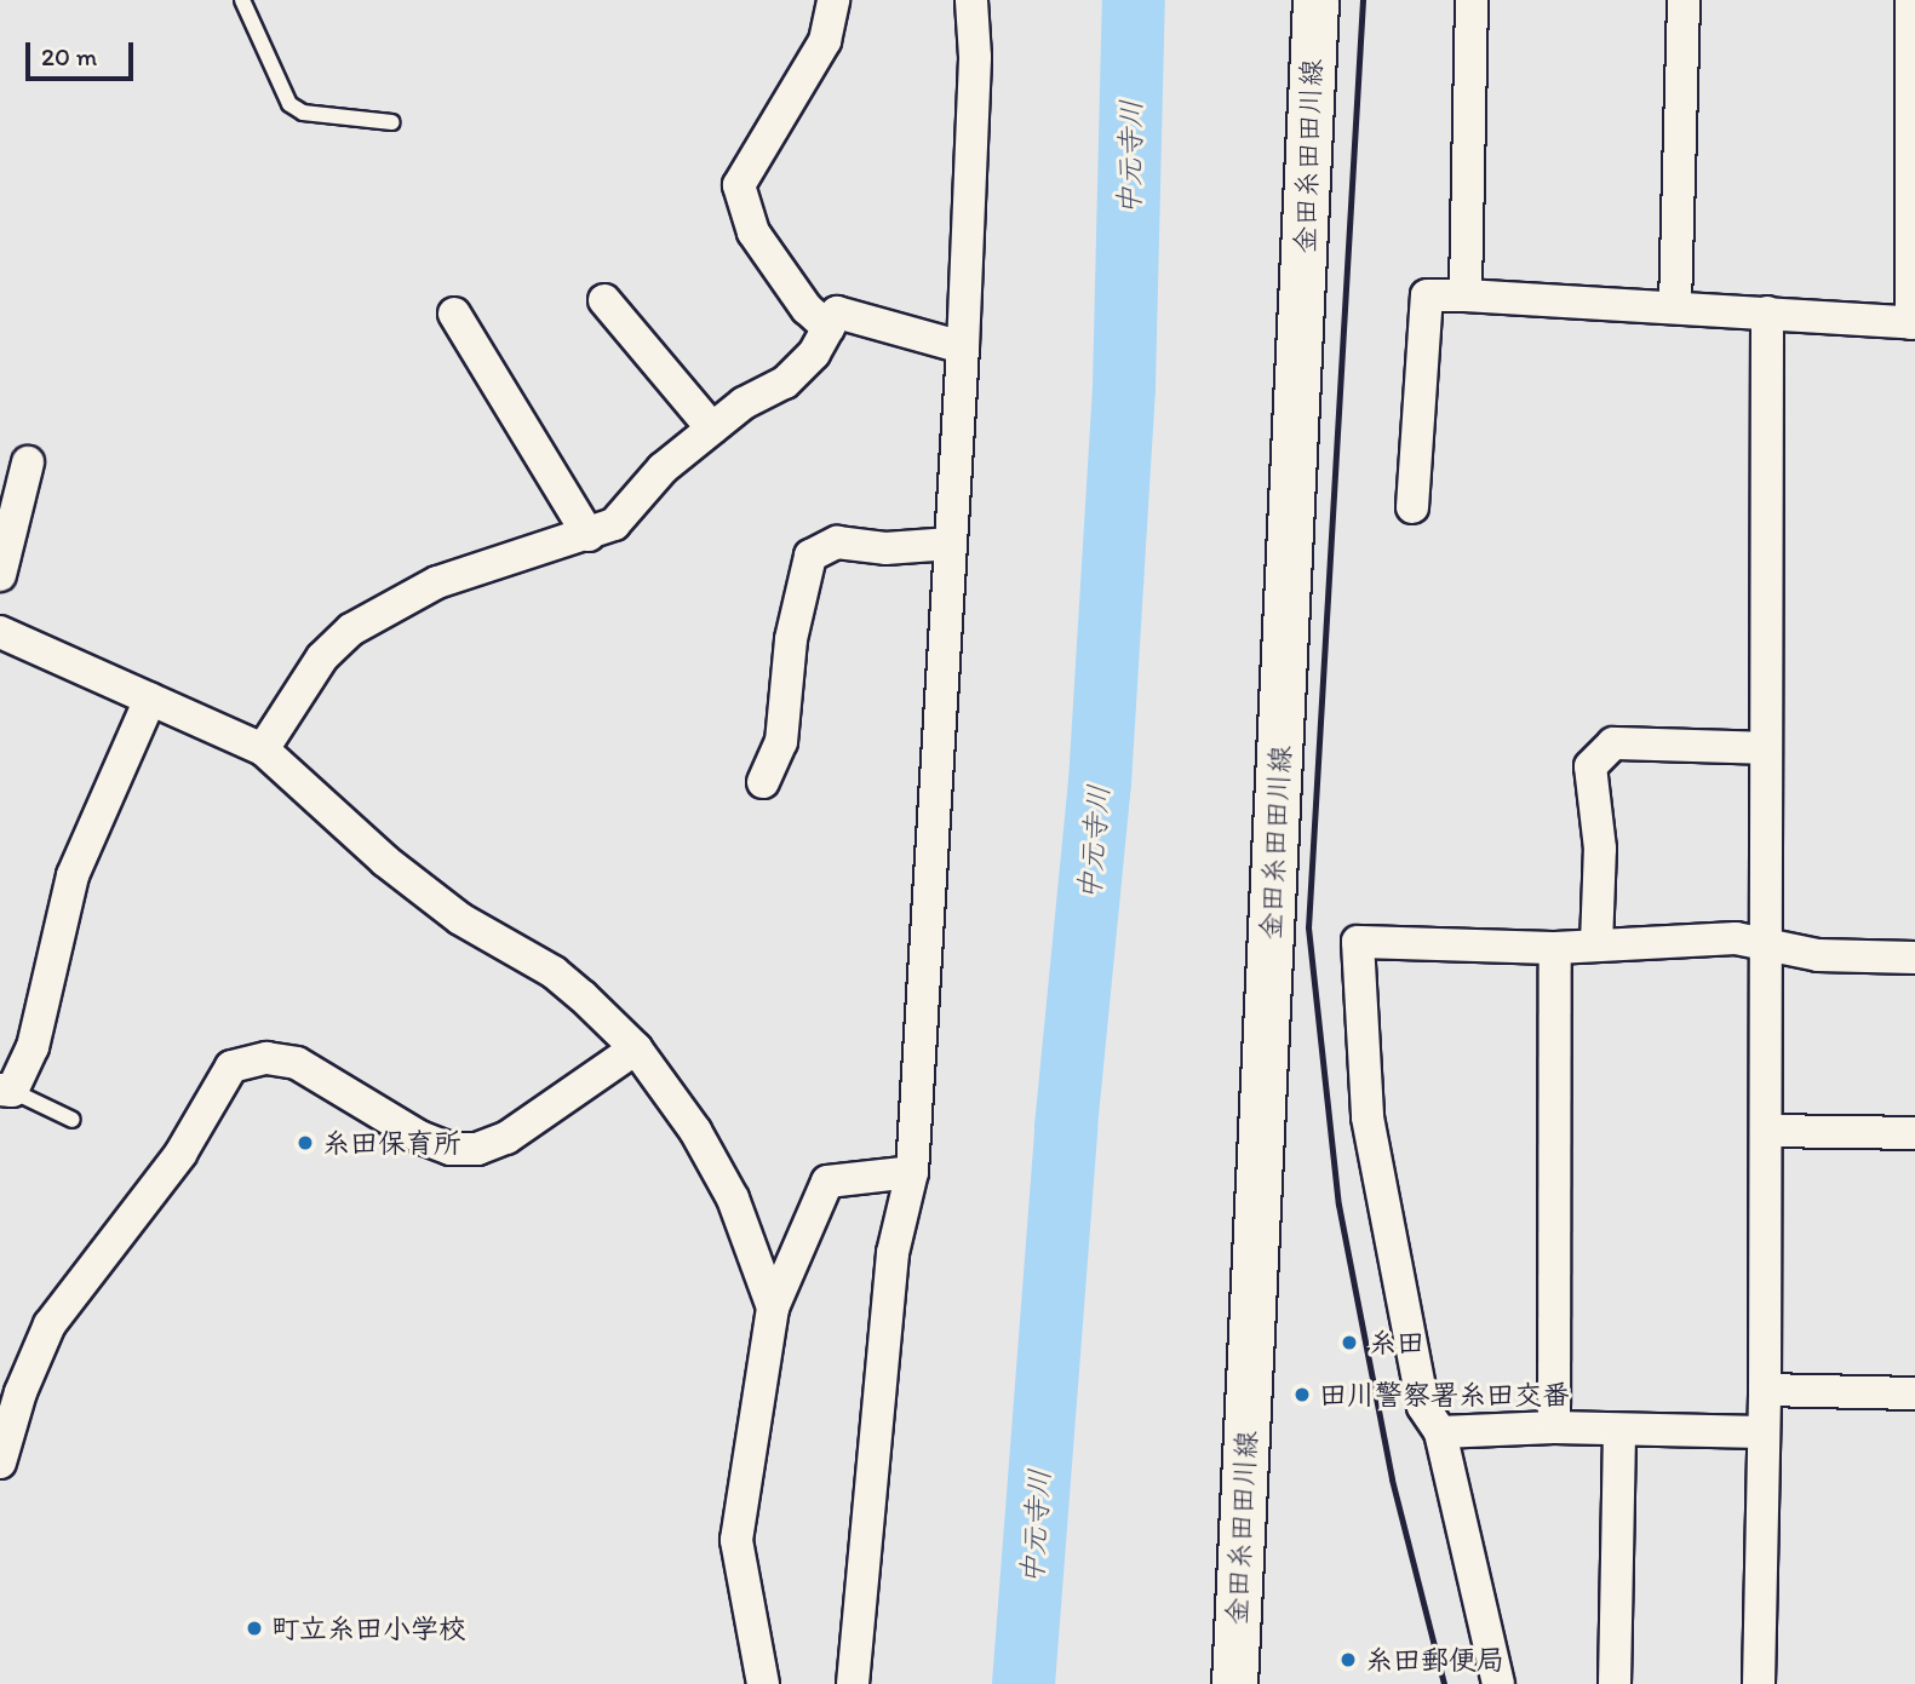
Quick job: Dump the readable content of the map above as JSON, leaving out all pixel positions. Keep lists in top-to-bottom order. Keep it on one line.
{"streets":{"main road":["金田糸田田川線"]},"water":["中元寺川"],"places":["糸田保育所","糸田","田川警察署糸田交番","町立糸田小学校","糸田郵便局"],"scale_bar":"20 m"}
